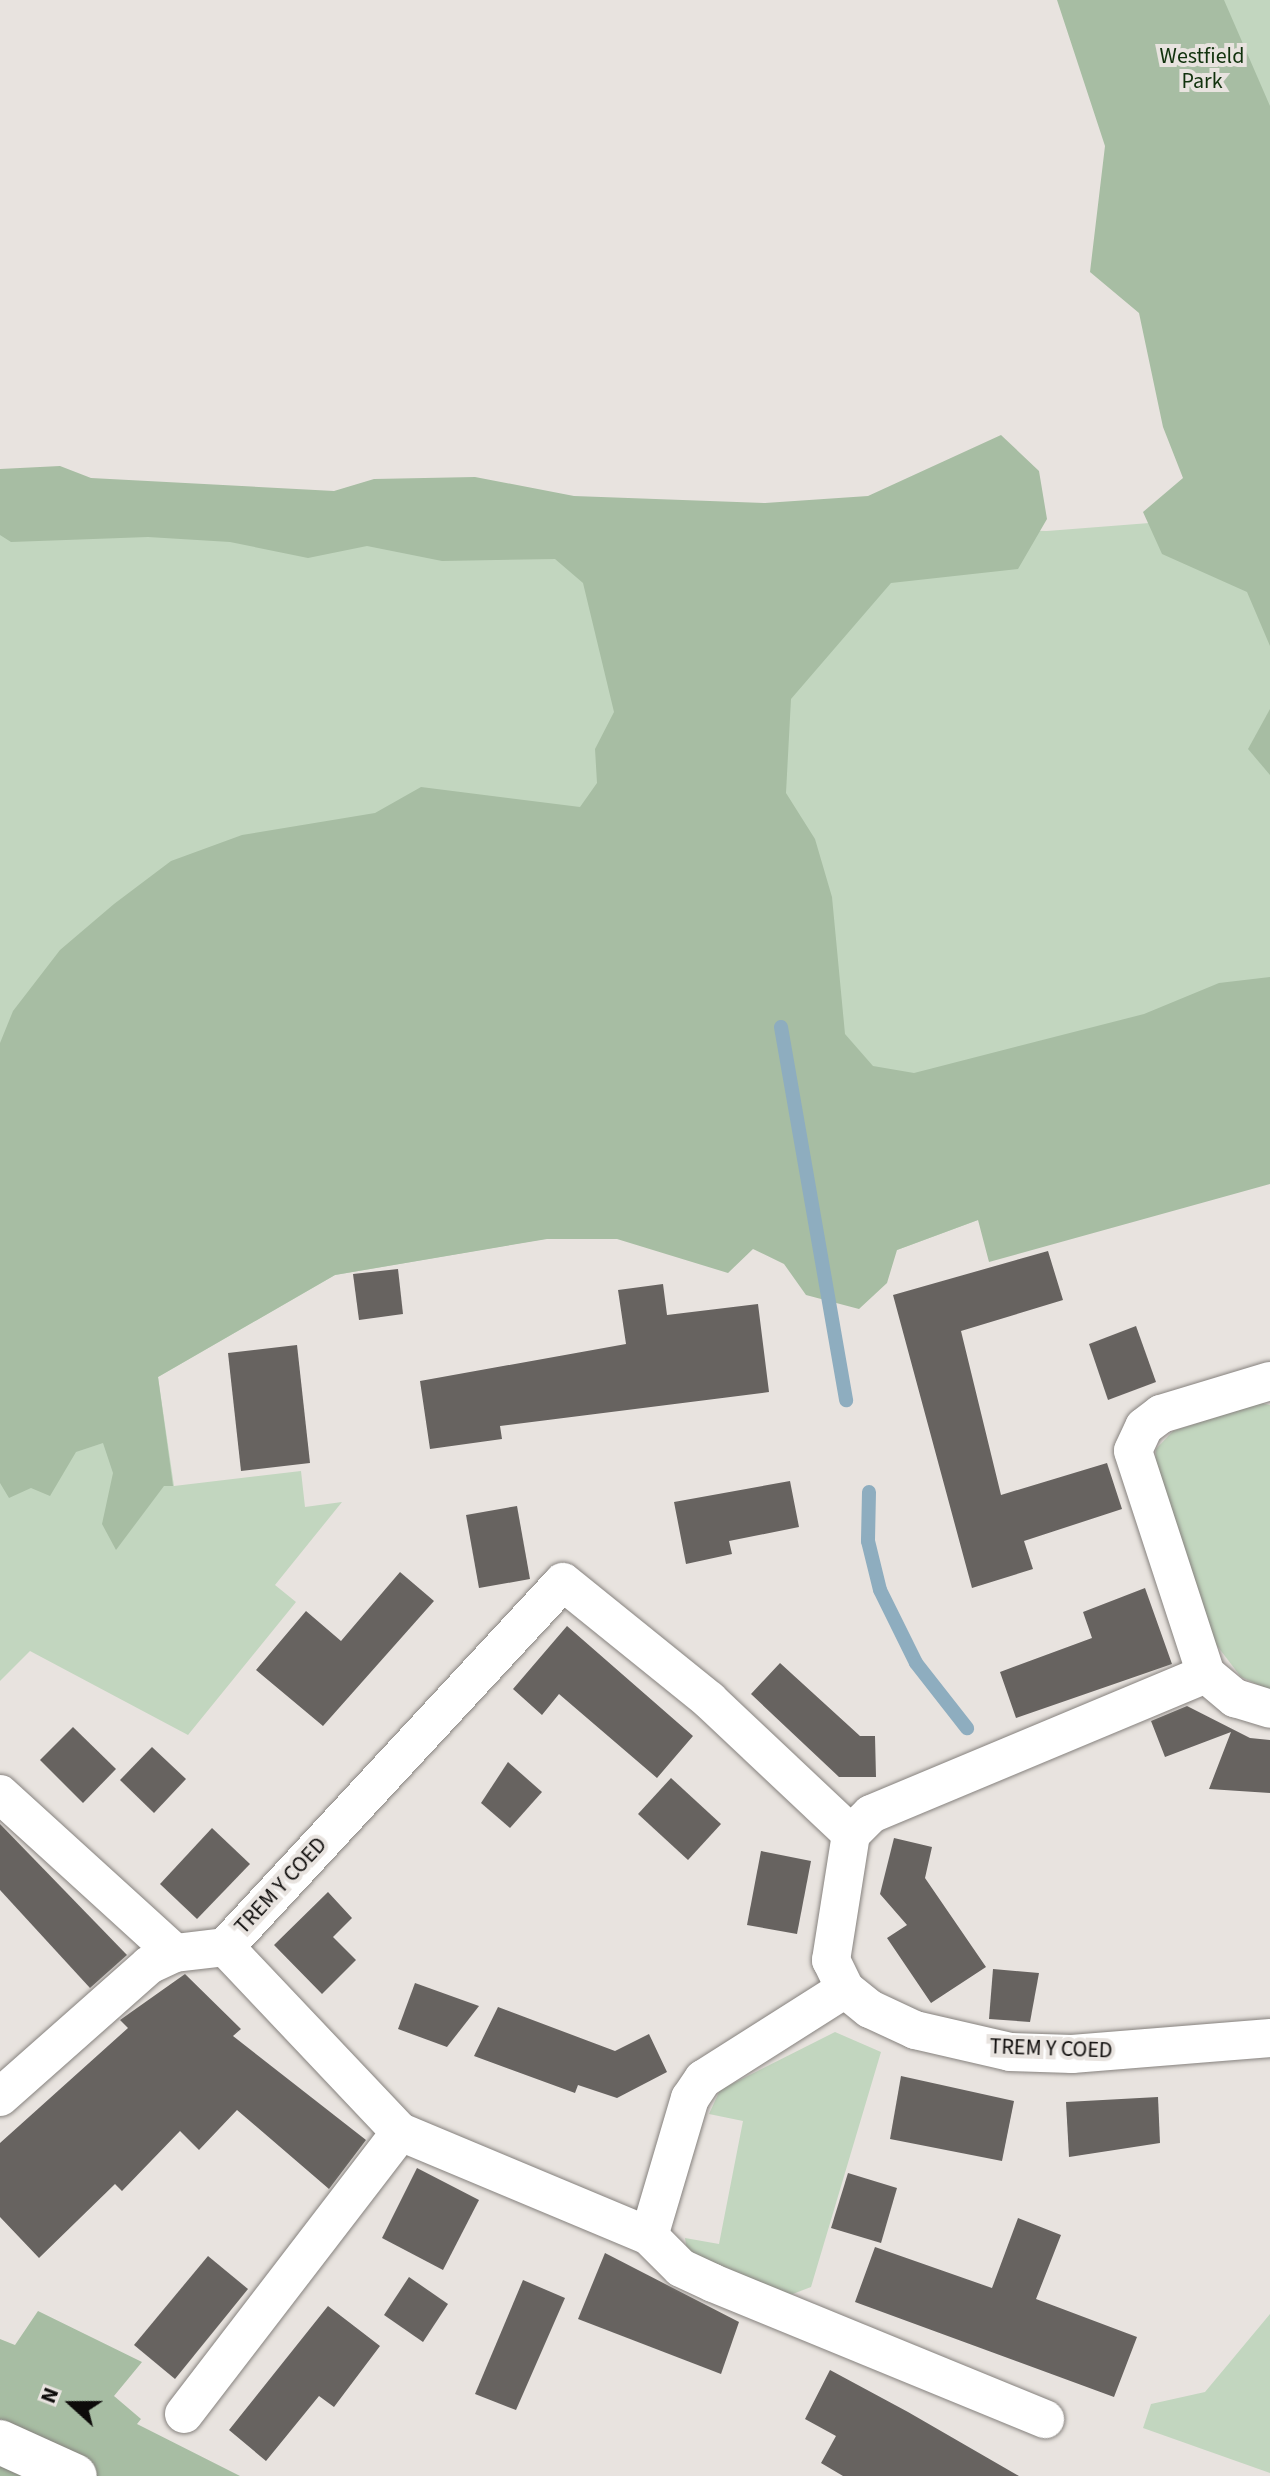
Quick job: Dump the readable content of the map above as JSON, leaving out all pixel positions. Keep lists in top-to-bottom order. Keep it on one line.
{"streets":{"street":["TREM Y COED"]},"parks":["Westfield Park"],"north":"left"}
